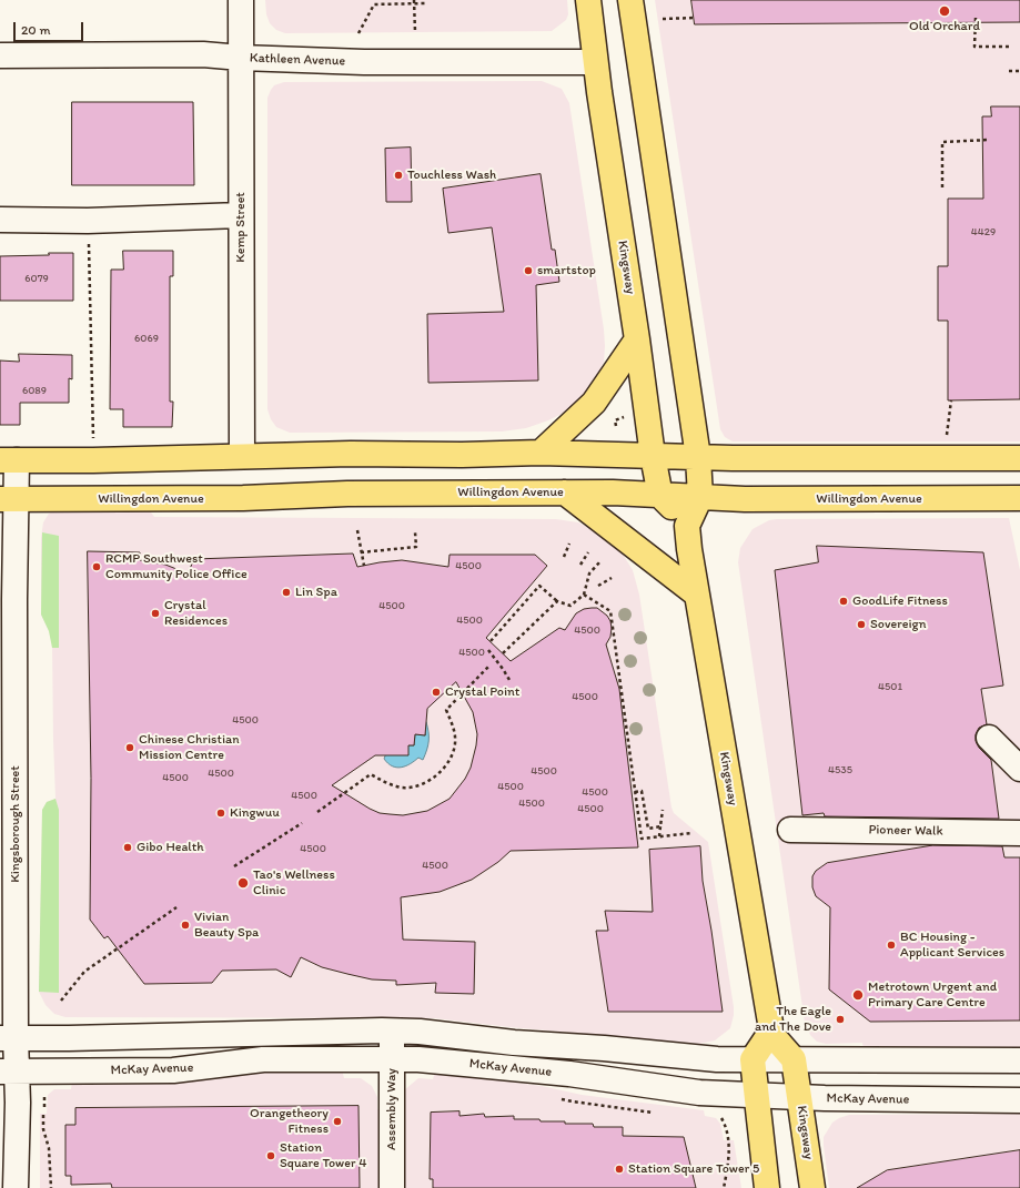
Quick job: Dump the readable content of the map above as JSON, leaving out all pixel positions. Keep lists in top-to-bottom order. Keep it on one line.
{"streets":{"main road":["Kingsway","Willingdon Avenue"],"street":["Kathleen Avenue","Kemp Street","Kingsborough Street","Pioneer Walk","McKay Avenue","Assembly Way"]},"crossings":[["Kathleen Avenue","Kemp Street"],["Kathleen Avenue","Kingsway"],["Kingsway","Willingdon Avenue"],["Kingsway","McKay Avenue"],["Willingdon Avenue","Kingsborough Street"],["Kingsborough Street","McKay Avenue"],["McKay Avenue","Assembly Way"]],"places":["Old Orchard","Touchless Wash","smartstop","RCMP Southwest Community Police Office","Lin Spa","GoodLife Fitness","Crystal Residences","Sovereign","Crystal Point","Chinese Christian Mission Centre","Kingwuu","Gibo Health","Tao's Wellness Clinic","Vivian Beauty Spa","BC Housing - Applicant Services","Metrotown Urgent and Primary Care Centre","The Eagle and The Dove","Orangetheory Fitness","Station Square Tower 4","Station Square Tower 5"],"house_numbers":["4429","6079","6069","6089","4500","4500","4500","4500","4500","4501","4500","4500","4535","4500","4500","4500","4500","4500","4500","4500","4500","4500","4500"],"scale_bar":"20 m"}
